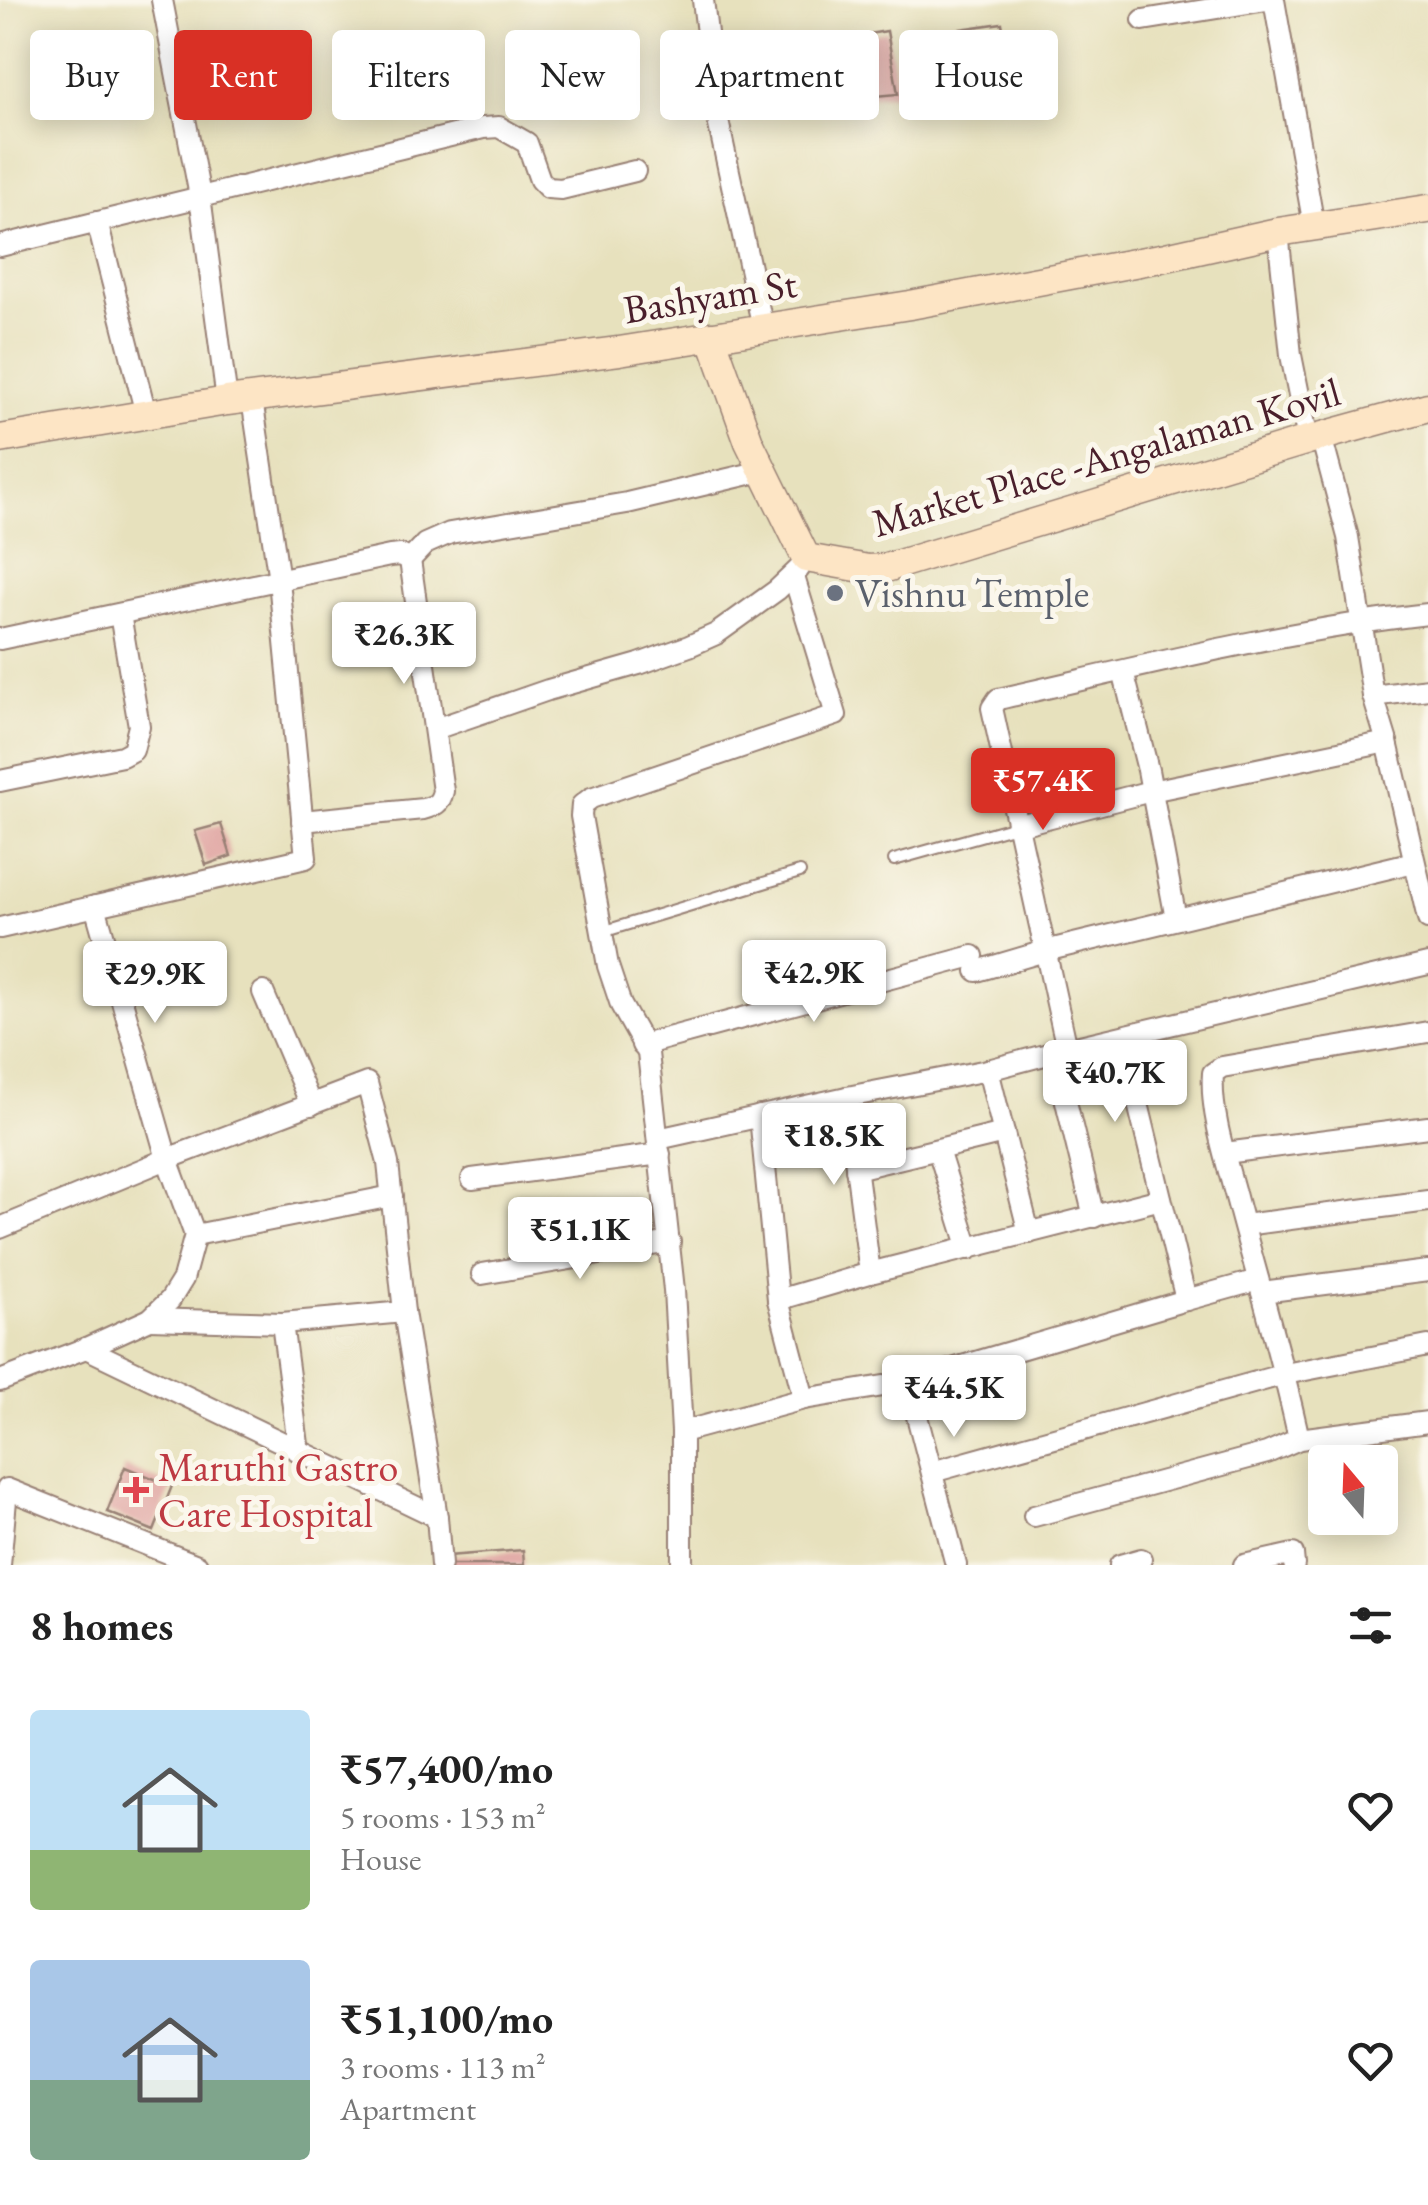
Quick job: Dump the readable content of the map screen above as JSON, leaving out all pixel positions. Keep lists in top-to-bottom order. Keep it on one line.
{"streets":{"street":["Bashyam St","Market Place -Angalaman Kovil"]},"places":{"other":["Vishnu Temple"],"health":["Maruthi Gastro Care Hospital"]},"north":"top","page":{"chip":["Buy","Rent","Filters","New","Apartment","House"],"price":["₹26.3K","₹57.4K","₹42.9K","₹29.9K","₹40.7K","₹18.5K","₹51.1K","₹44.5K"],"heading":"8 homes","list":[{"name":"₹57,400/mo","note":"5 rooms · 153 m² · House"},{"name":"₹51,100/mo","note":"3 rooms · 113 m² · Apartment"}]}}
